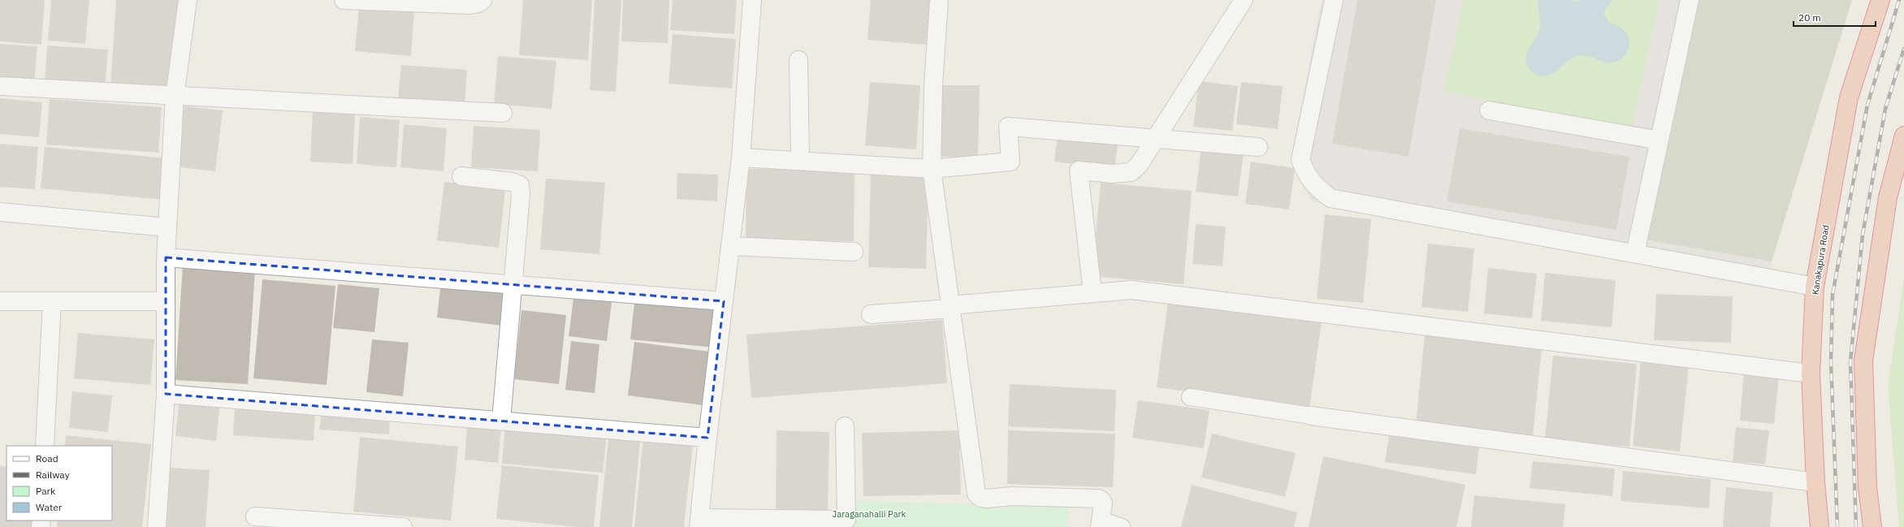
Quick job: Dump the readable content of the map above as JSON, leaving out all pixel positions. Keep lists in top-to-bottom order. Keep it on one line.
{"streets":{"highway":["Kanakapura Road"]},"parks":["Jaraganahalli Park"],"legend":["Road","Railway","Park","Water"],"scale_bar":"20 m"}
